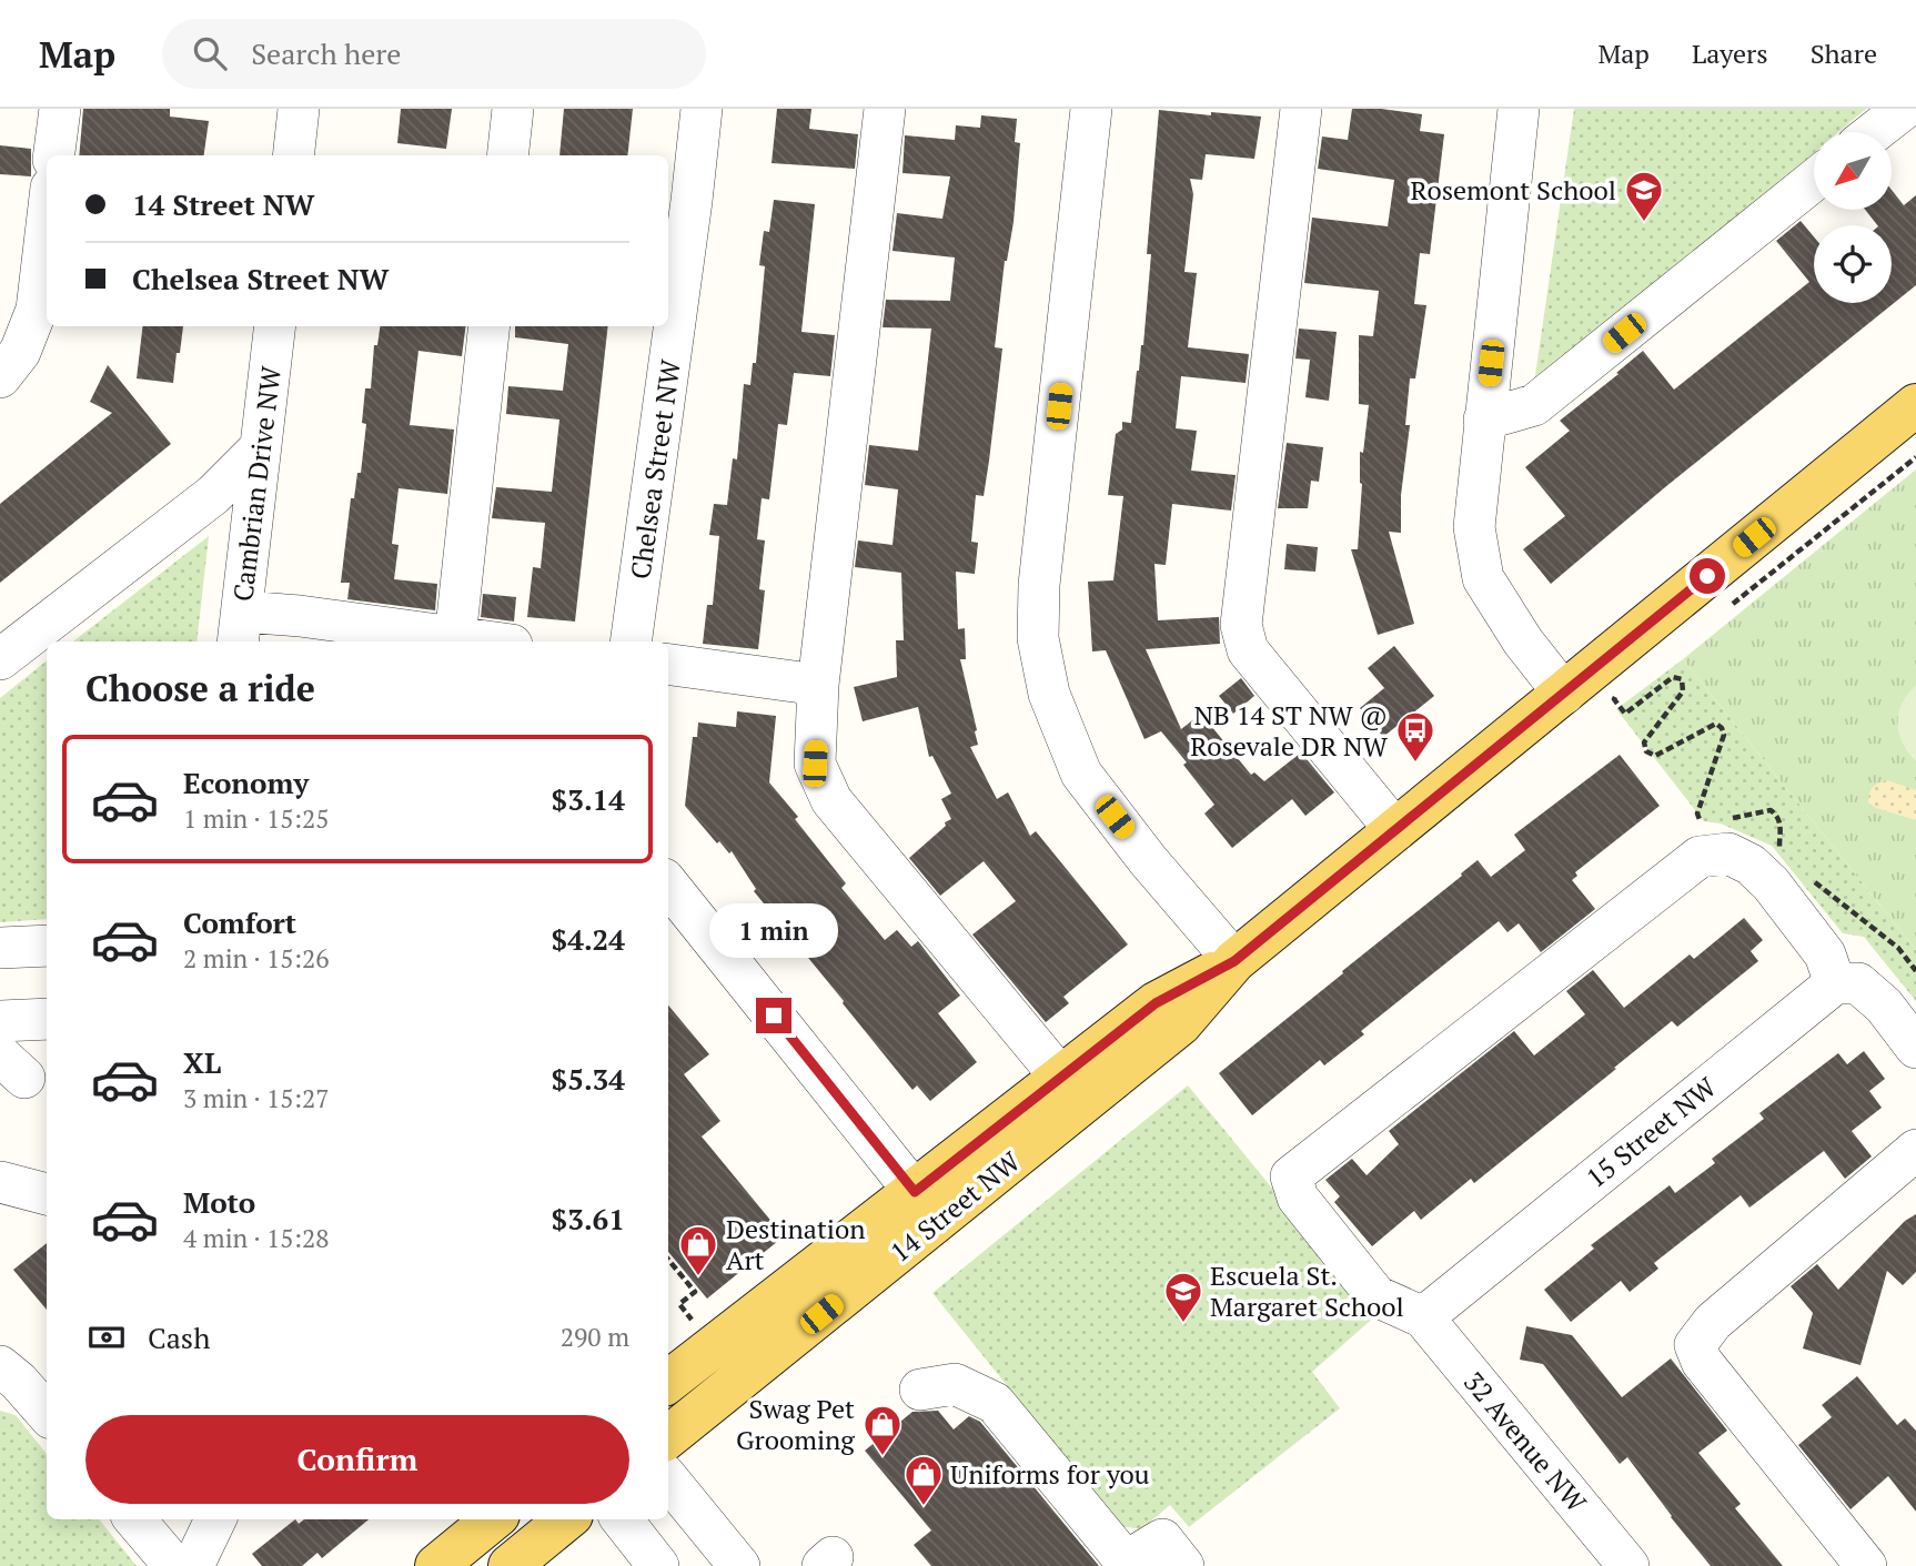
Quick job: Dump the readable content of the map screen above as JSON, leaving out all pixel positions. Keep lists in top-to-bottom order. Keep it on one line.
{"streets":{"main road":["14 Street NW"],"street":["Chelsea Street NW","Cambrian Drive NW","15 Street NW","32 Avenue NW"]},"crossings":[["15 Street NW","32 Avenue NW"]],"places":{"school or university":["Rosemont School","Escuela St. Margaret School"],"bus stop":["NB 14 ST NW @ Rosevale DR NW"],"shop":["Destination Art","Swag Pet Grooming","Uniforms for you"]},"north":"bottom left","page":{"header":"Map","search":"Search here","nav":["Map","Layers","Share"],"banner":["14 Street NW","Chelsea Street NW"],"heading":"Choose a ride","list":[{"name":"Economy","note":"1 min · 15:25","value":"$3.14"},{"name":"Comfort","note":"2 min · 15:26","value":"$4.24"},{"name":"XL","note":"3 min · 15:27","value":"$5.34"},{"name":"Moto","note":"4 min · 15:28","value":"$3.61"}],"bubble":"1 min","pay":["Cash","290 m"],"buttons":"Confirm"}}
